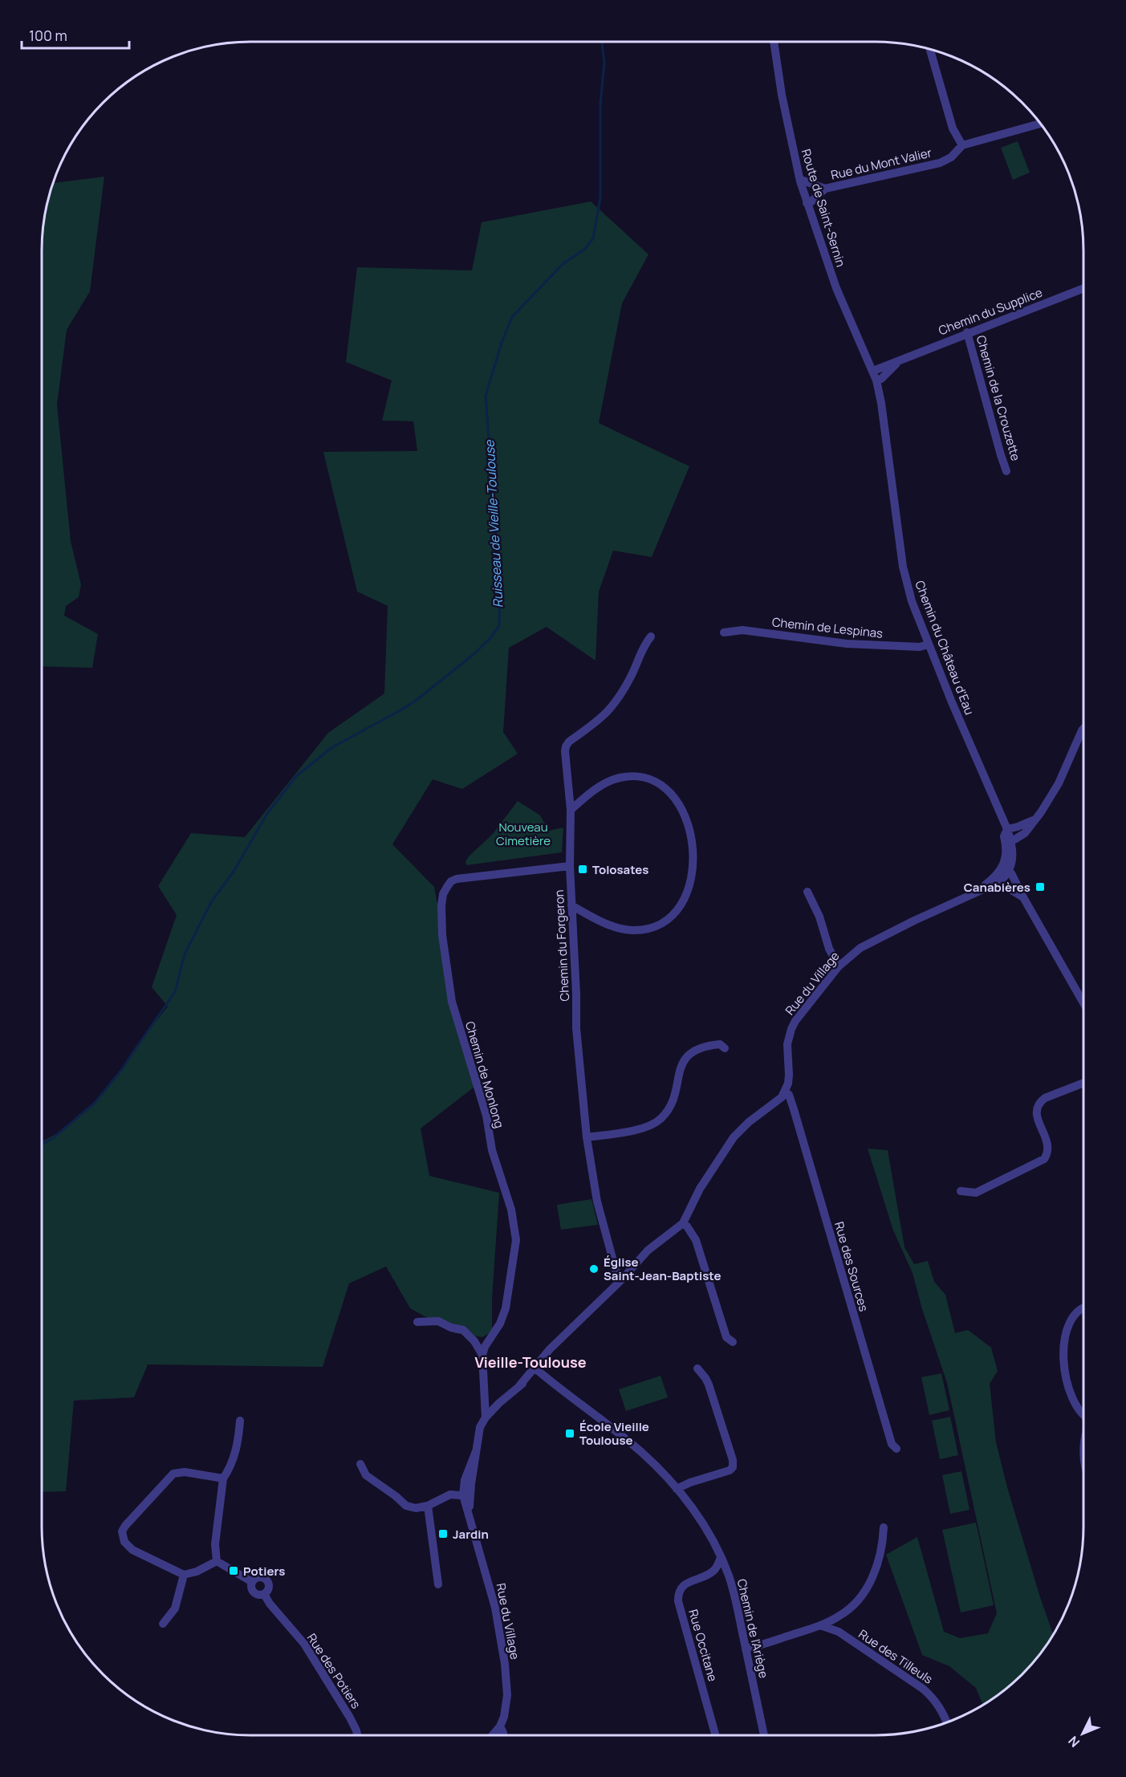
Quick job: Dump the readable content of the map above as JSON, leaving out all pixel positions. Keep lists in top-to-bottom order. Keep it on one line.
{"streets":{"street":["Rue du Mont Valier","Route de Saint-Sernin","Chemin du Supplice","Chemin de la Crouzette","Chemin de Lespinas","Chemin du Château d'Eau","Chemin du Forgeron","Rue du Village","Chemin de Monlong","Rue des Sources","Chemin de l'Ariège","Rue Occitane","Rue des Tilleuls","Rue des Potiers"]},"crossings":[["Rue du Mont Valier","Route de Saint-Sernin"],["Route de Saint-Sernin","Chemin du Supplice"],["Route de Saint-Sernin","Chemin du Château d'Eau"],["Chemin du Supplice","Chemin de la Crouzette"],["Chemin du Supplice","Chemin du Château d'Eau"],["Chemin de Lespinas","Chemin du Château d'Eau"],["Chemin du Château d'Eau","Rue du Village"],["Chemin du Forgeron","Rue du Village"],["Chemin du Forgeron","Chemin de Monlong"],["Rue du Village","Rue des Sources"],["Rue du Village","Chemin de l'Ariège"]],"districts":["Vieille-Toulouse"],"water":["Ruisseau de Vieille-Toulouse"],"parks":["Nouveau Cimetière"],"places":{"transit":["Tolosates","Canabières","École Vieille Toulouse","Jardin","Potiers"],"other":["Église Saint-Jean-Baptiste"]},"scale_bar":"100 m","north":"bottom left"}
